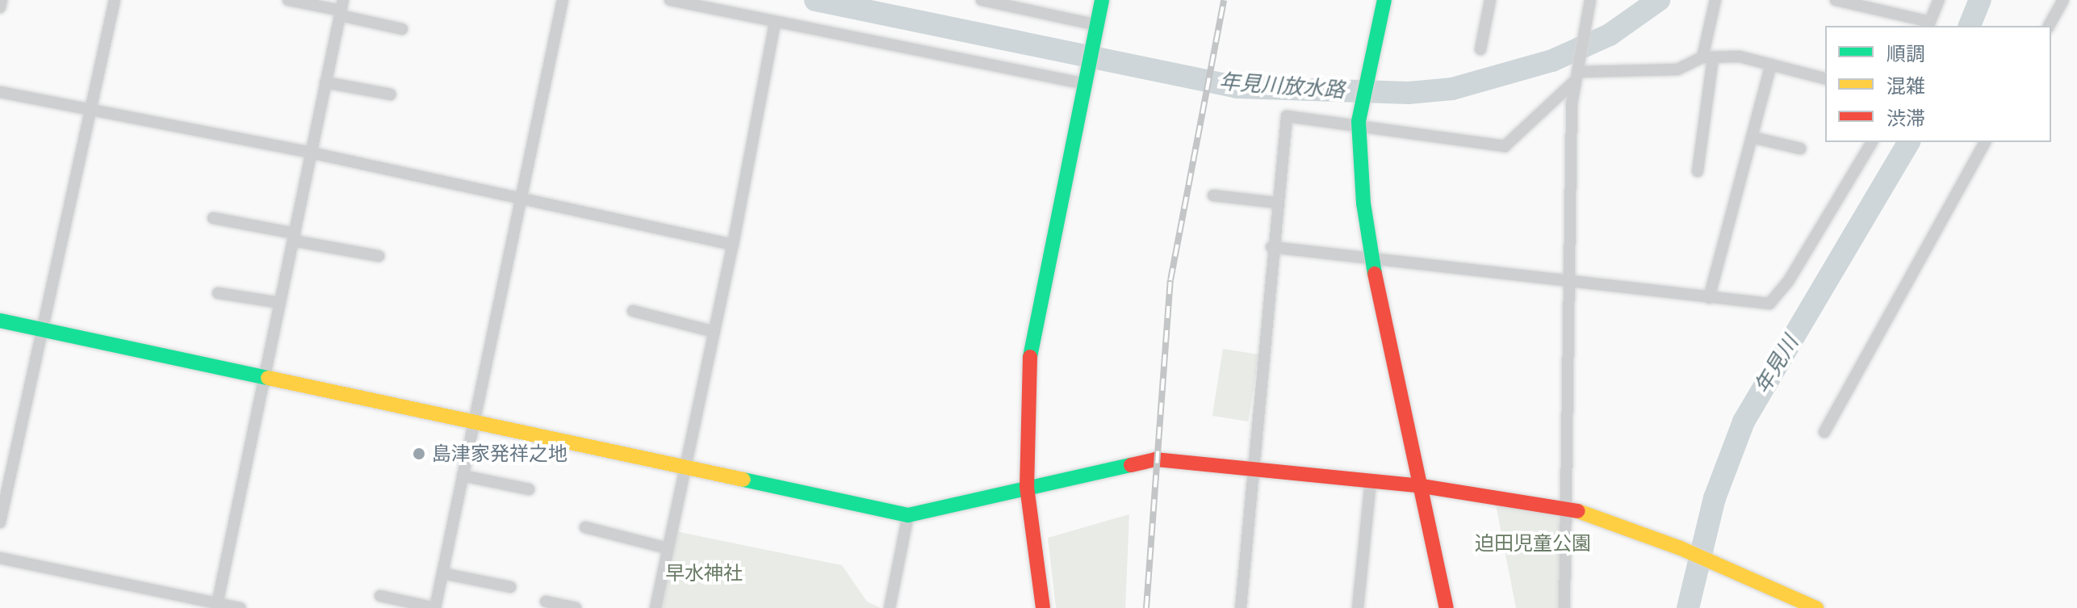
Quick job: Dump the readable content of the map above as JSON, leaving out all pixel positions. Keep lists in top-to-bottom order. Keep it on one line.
{"water":["年見川放水路","年見川"],"parks":["迫田児童公園","早水神社"],"places":["島津家発祥之地"],"legend":["順調","混雑","渋滞"]}
